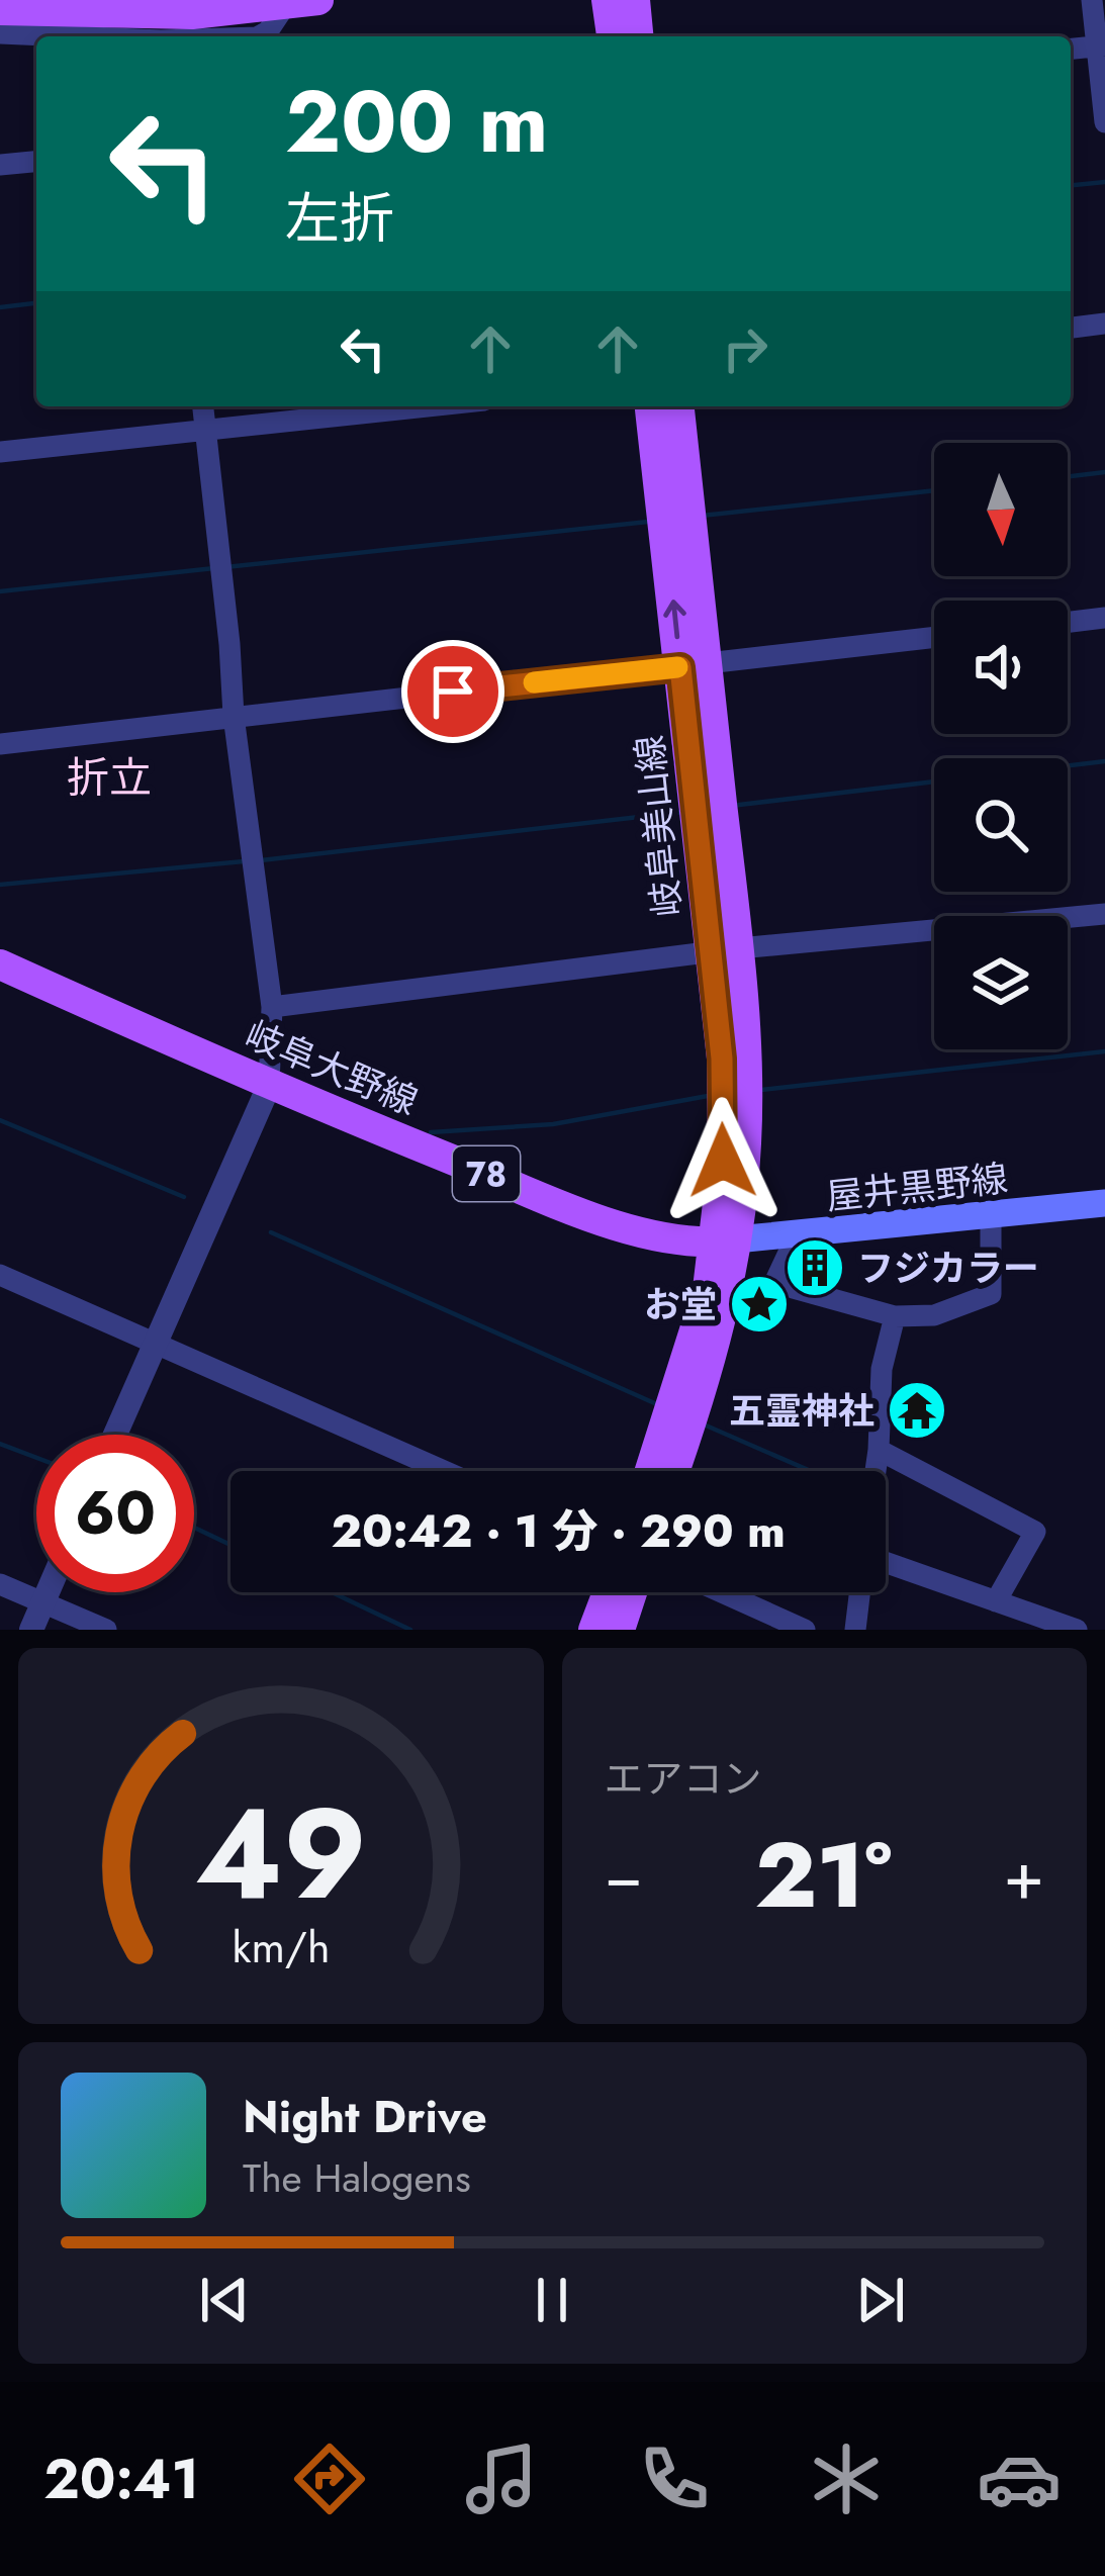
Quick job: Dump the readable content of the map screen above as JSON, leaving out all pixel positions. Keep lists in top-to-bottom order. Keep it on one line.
{"streets":{"main road":["岐阜美山線","岐阜大野線","78","屋井黒野線"]},"crossings":[["岐阜美山線","岐阜大野線"],["岐阜美山線","屋井黒野線"],["岐阜大野線","屋井黒野線"]],"districts":["折立"],"places":{"building":["フジカラー"],"place":["お堂"],"temple":["五霊神社"]},"north":"bottom","page":{"turn":["200 m","左折"],"limit":"60","trip":"20:42 · 1 分 · 290 m","tile":"エアコン","heat":["−","21°","+"],"song":["Night Drive","The Halogens"],"tabs":"20:41","gauge":["49","km/h"]}}
